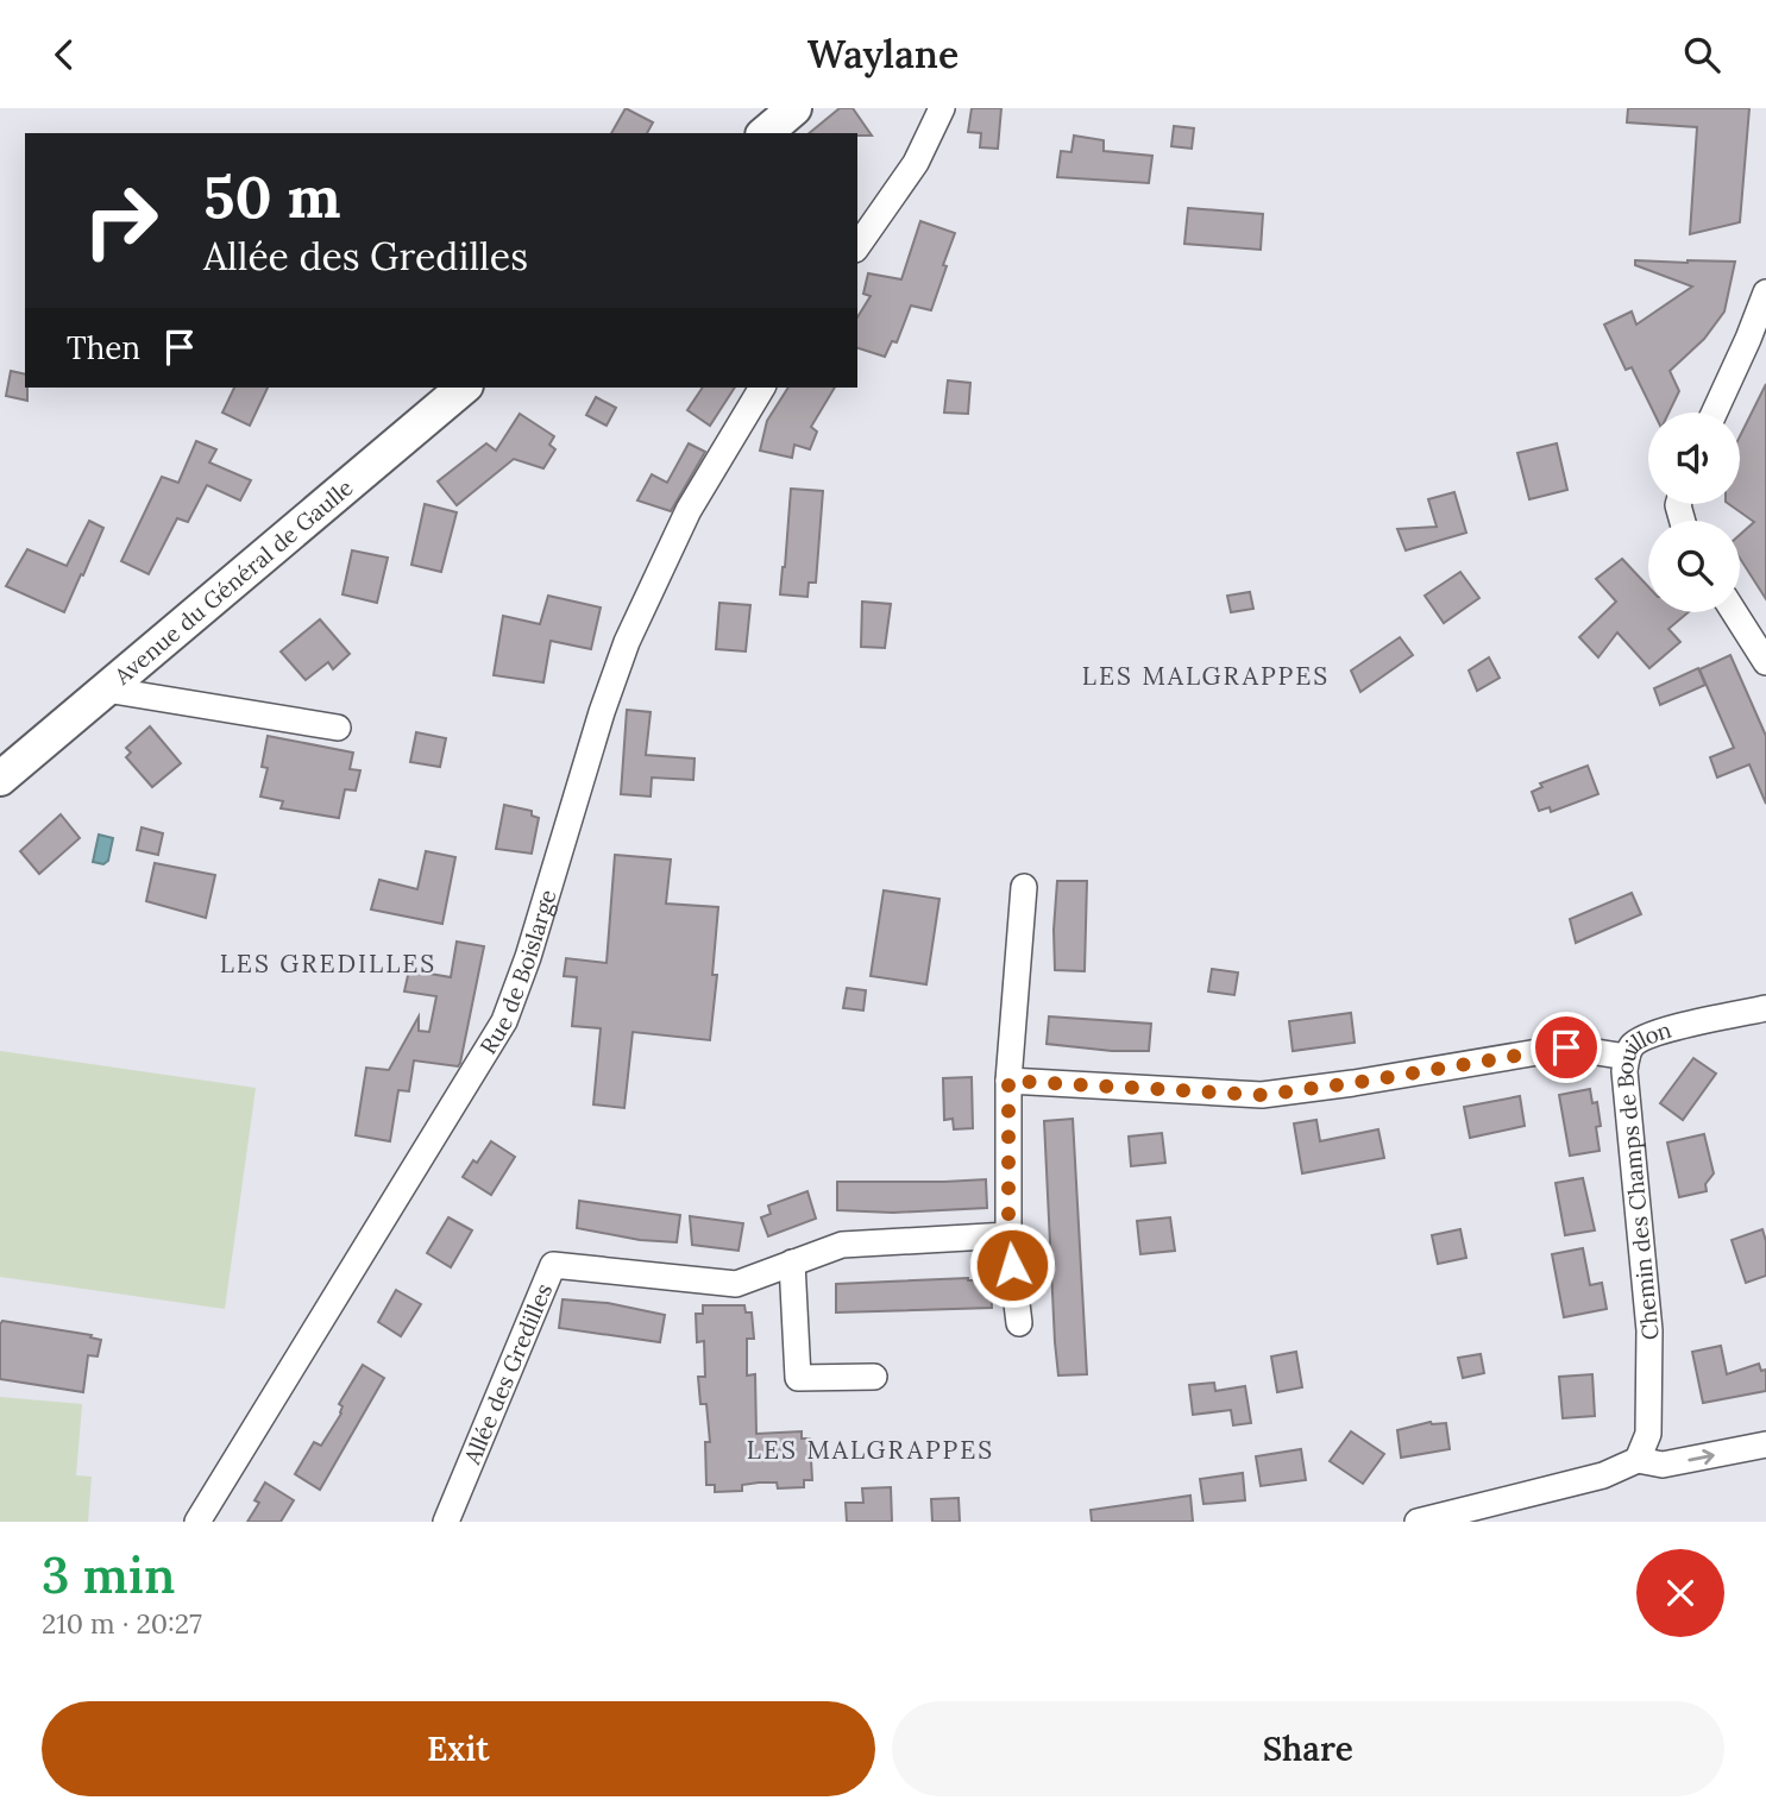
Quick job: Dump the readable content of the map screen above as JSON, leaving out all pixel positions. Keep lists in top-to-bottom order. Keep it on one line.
{"streets":{"main road":["Avenue du Général de Gaulle"],"street":["Rue de Boislarge","Chemin des Champs de Bouillon","Allée des Gredilles"]},"districts":["LES MALGRAPPES","LES GREDILLES","LES MALGRAPPES"],"page":{"header":"Waylane","turn":["50 m","Allée des Gredilles"],"then":"Then","heading":["3 min","210 m · 20:27"],"buttons":["Exit","Share"]}}
